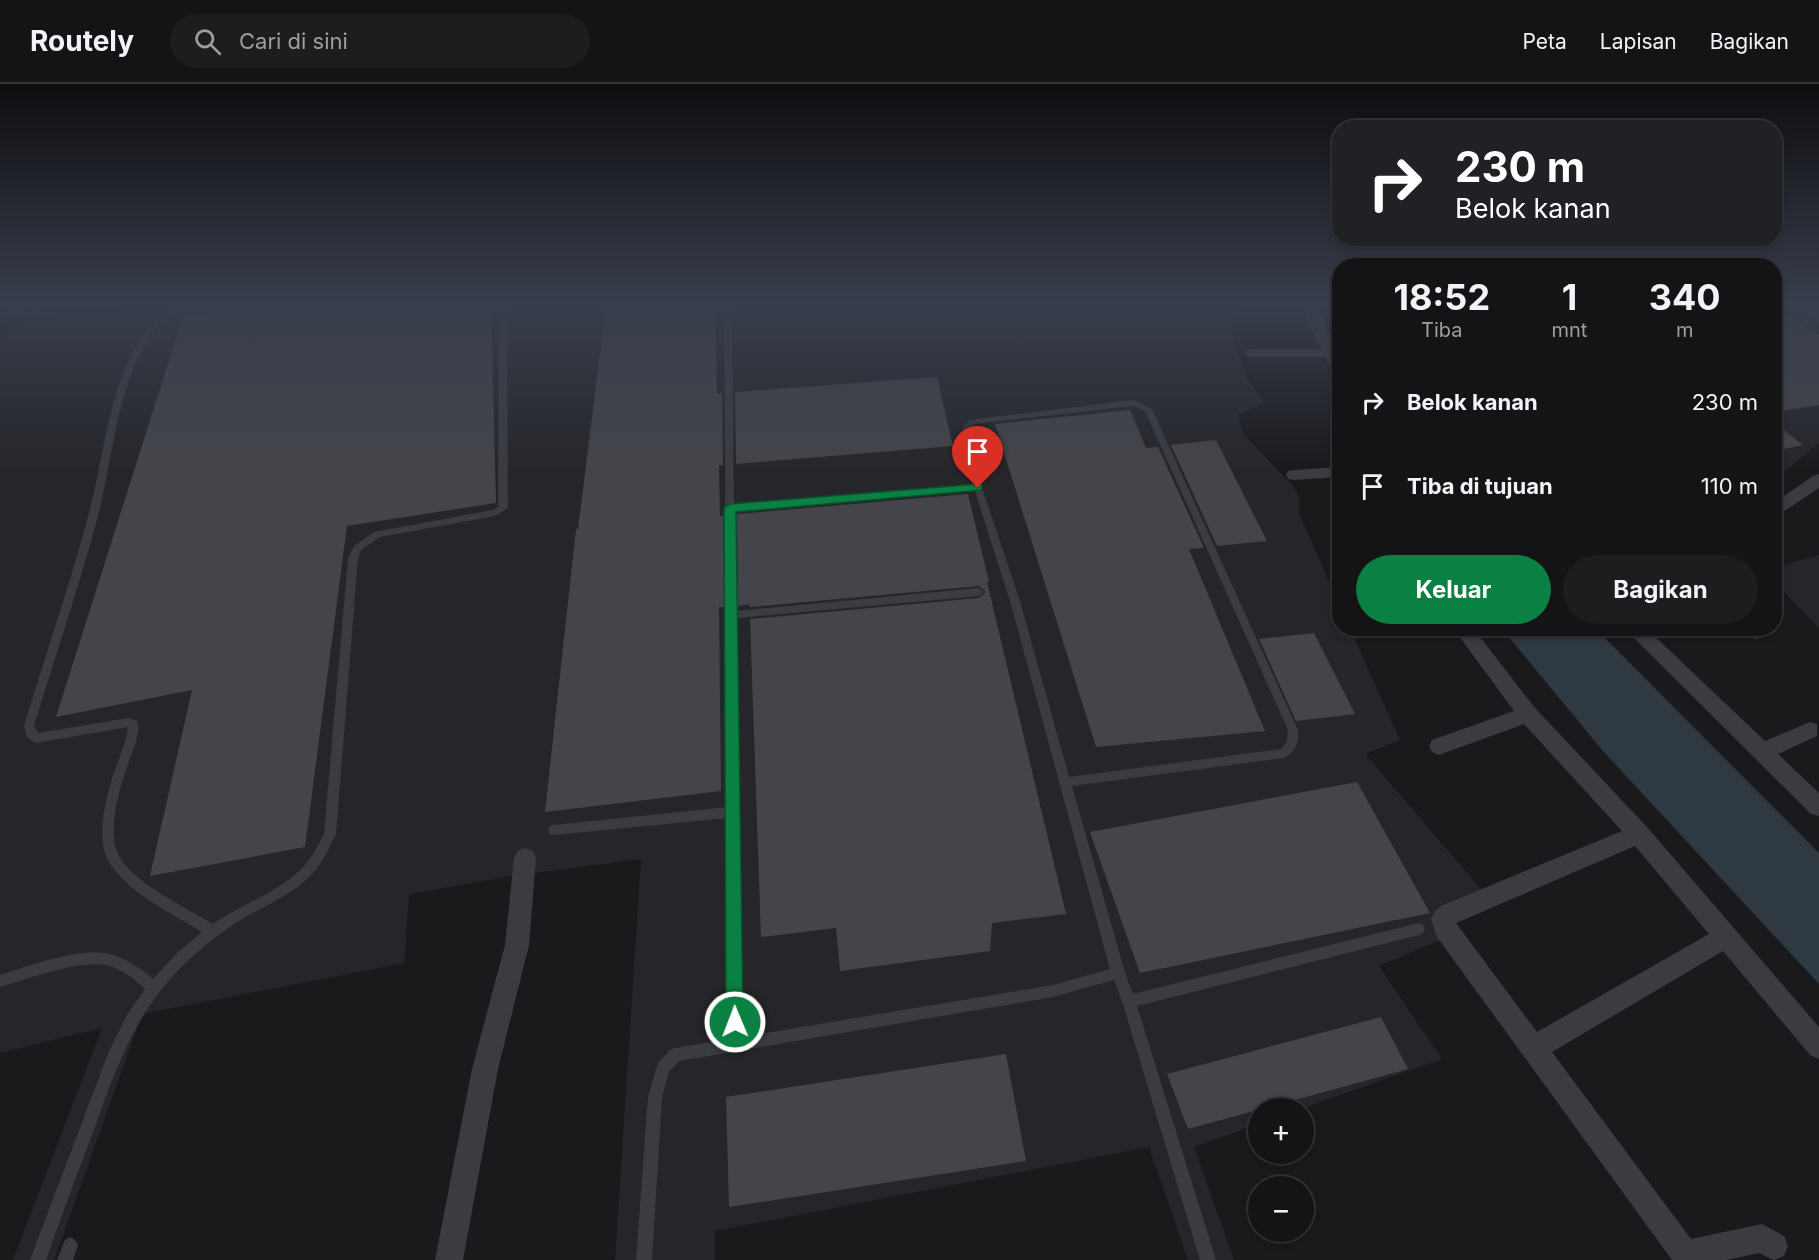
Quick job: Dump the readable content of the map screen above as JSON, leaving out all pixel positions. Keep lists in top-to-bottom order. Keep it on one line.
{"page":{"header":"Routely","search":"Cari di sini","nav":["Peta","Lapisan","Bagikan"],"turn":["230 m","Belok kanan"],"eta":["18:52","Tiba","1","mnt","340","m"],"list":[{"name":"Belok kanan","value":"230 m"},{"name":"Tiba di tujuan","value":"110 m"}],"buttons":["Keluar","Bagikan"],"map_buttons":["+","−"]}}
